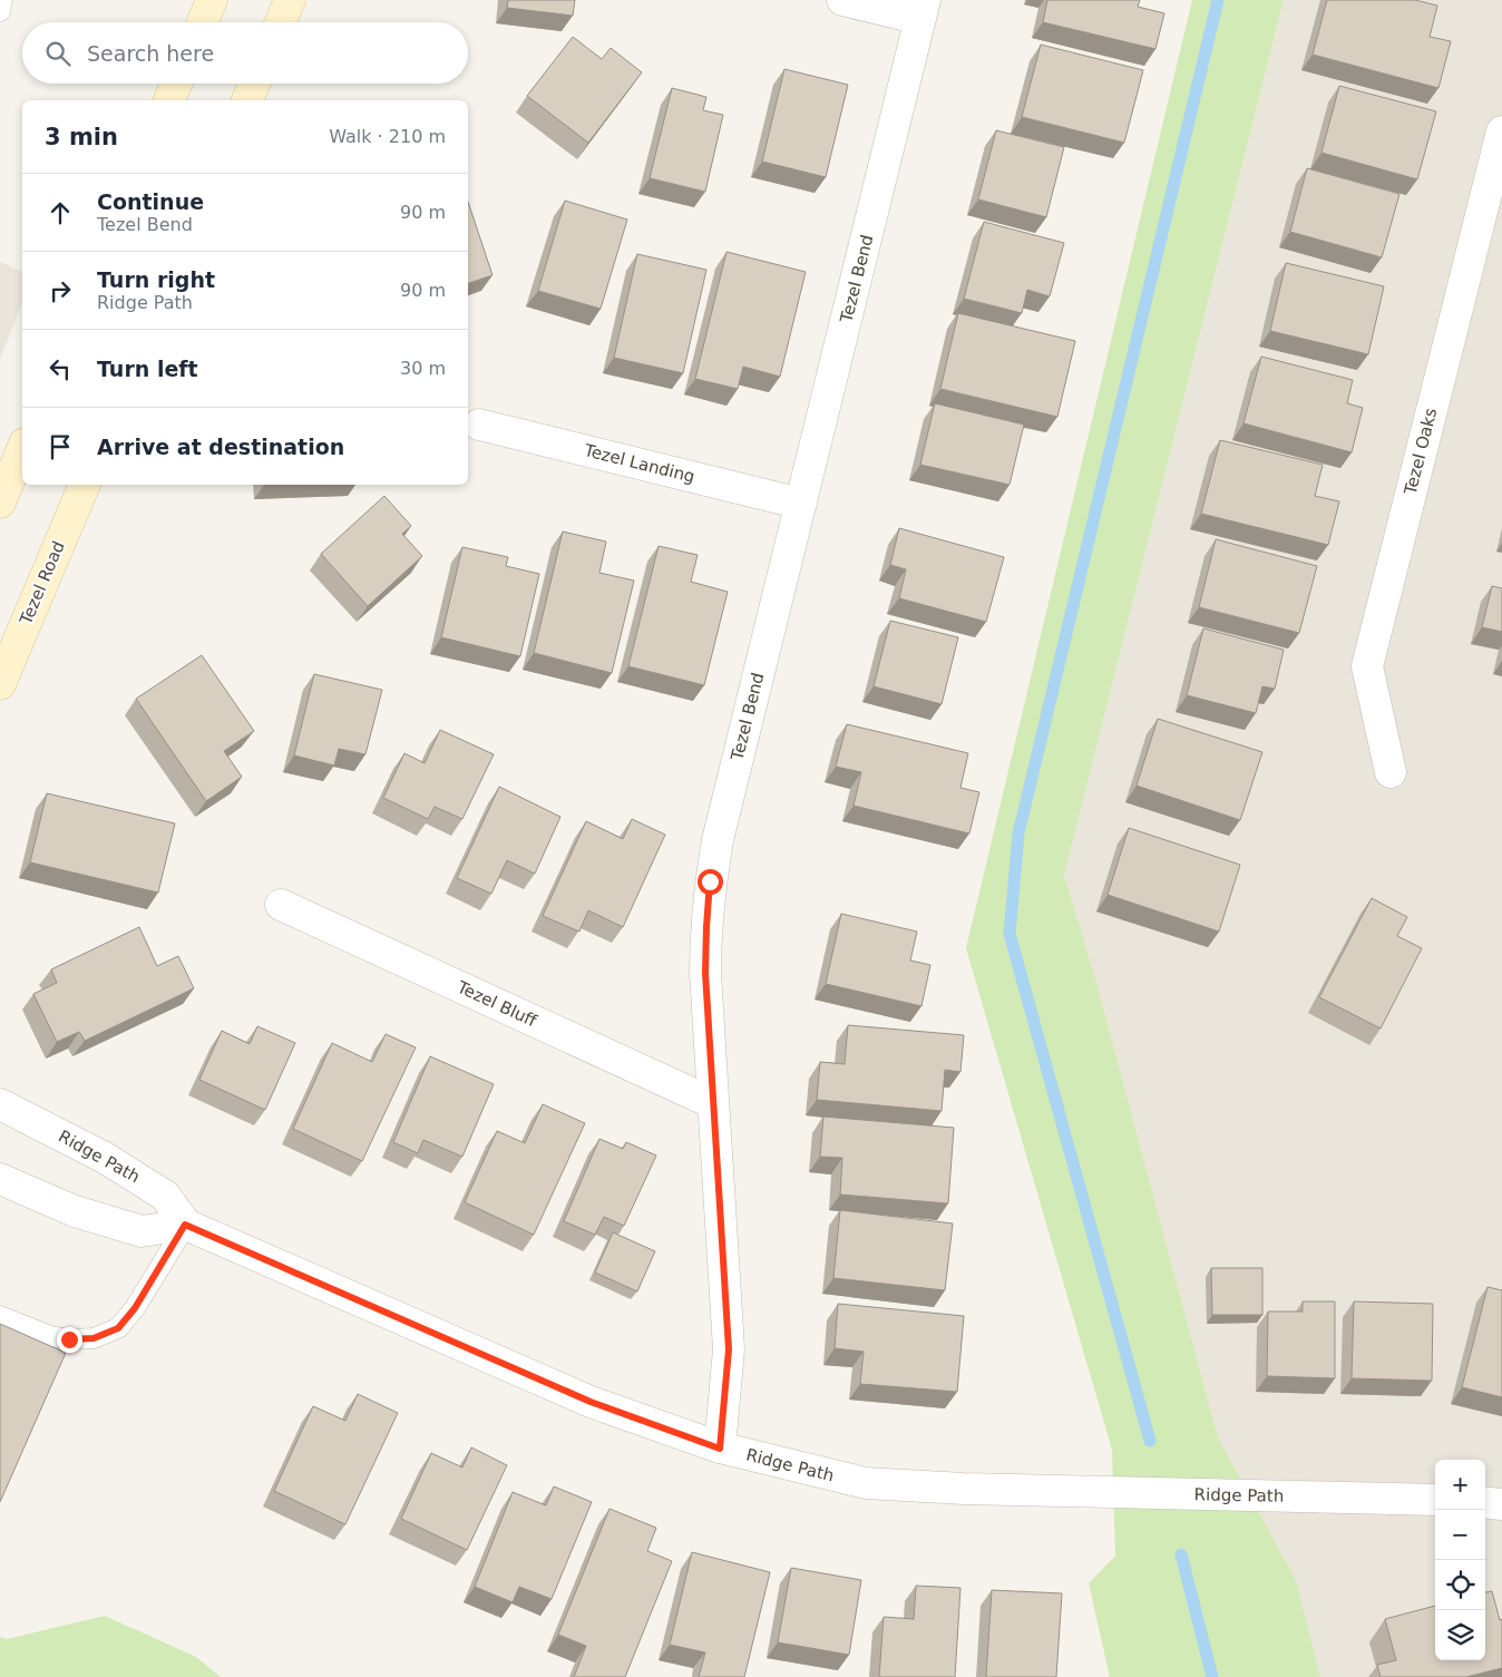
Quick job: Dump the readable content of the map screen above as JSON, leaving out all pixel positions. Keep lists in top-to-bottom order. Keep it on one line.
{"streets":{"main road":["Tezel Road"],"street":["Tezel Bend","Tezel Oaks","Tezel Landing","Tezel Bluff","Ridge Path"]},"crossings":[["Tezel Bend","Tezel Landing"],["Tezel Bend","Tezel Bluff"],["Tezel Bend","Ridge Path"]],"page":{"search":"Search here","heading":["3 min","Walk · 210 m"],"list":[["Continue","Tezel Bend","90 m"],["Turn right","Ridge Path","90 m"],["Turn left","30 m"],"Arrive at destination"],"map_buttons":["+","−"]}}
